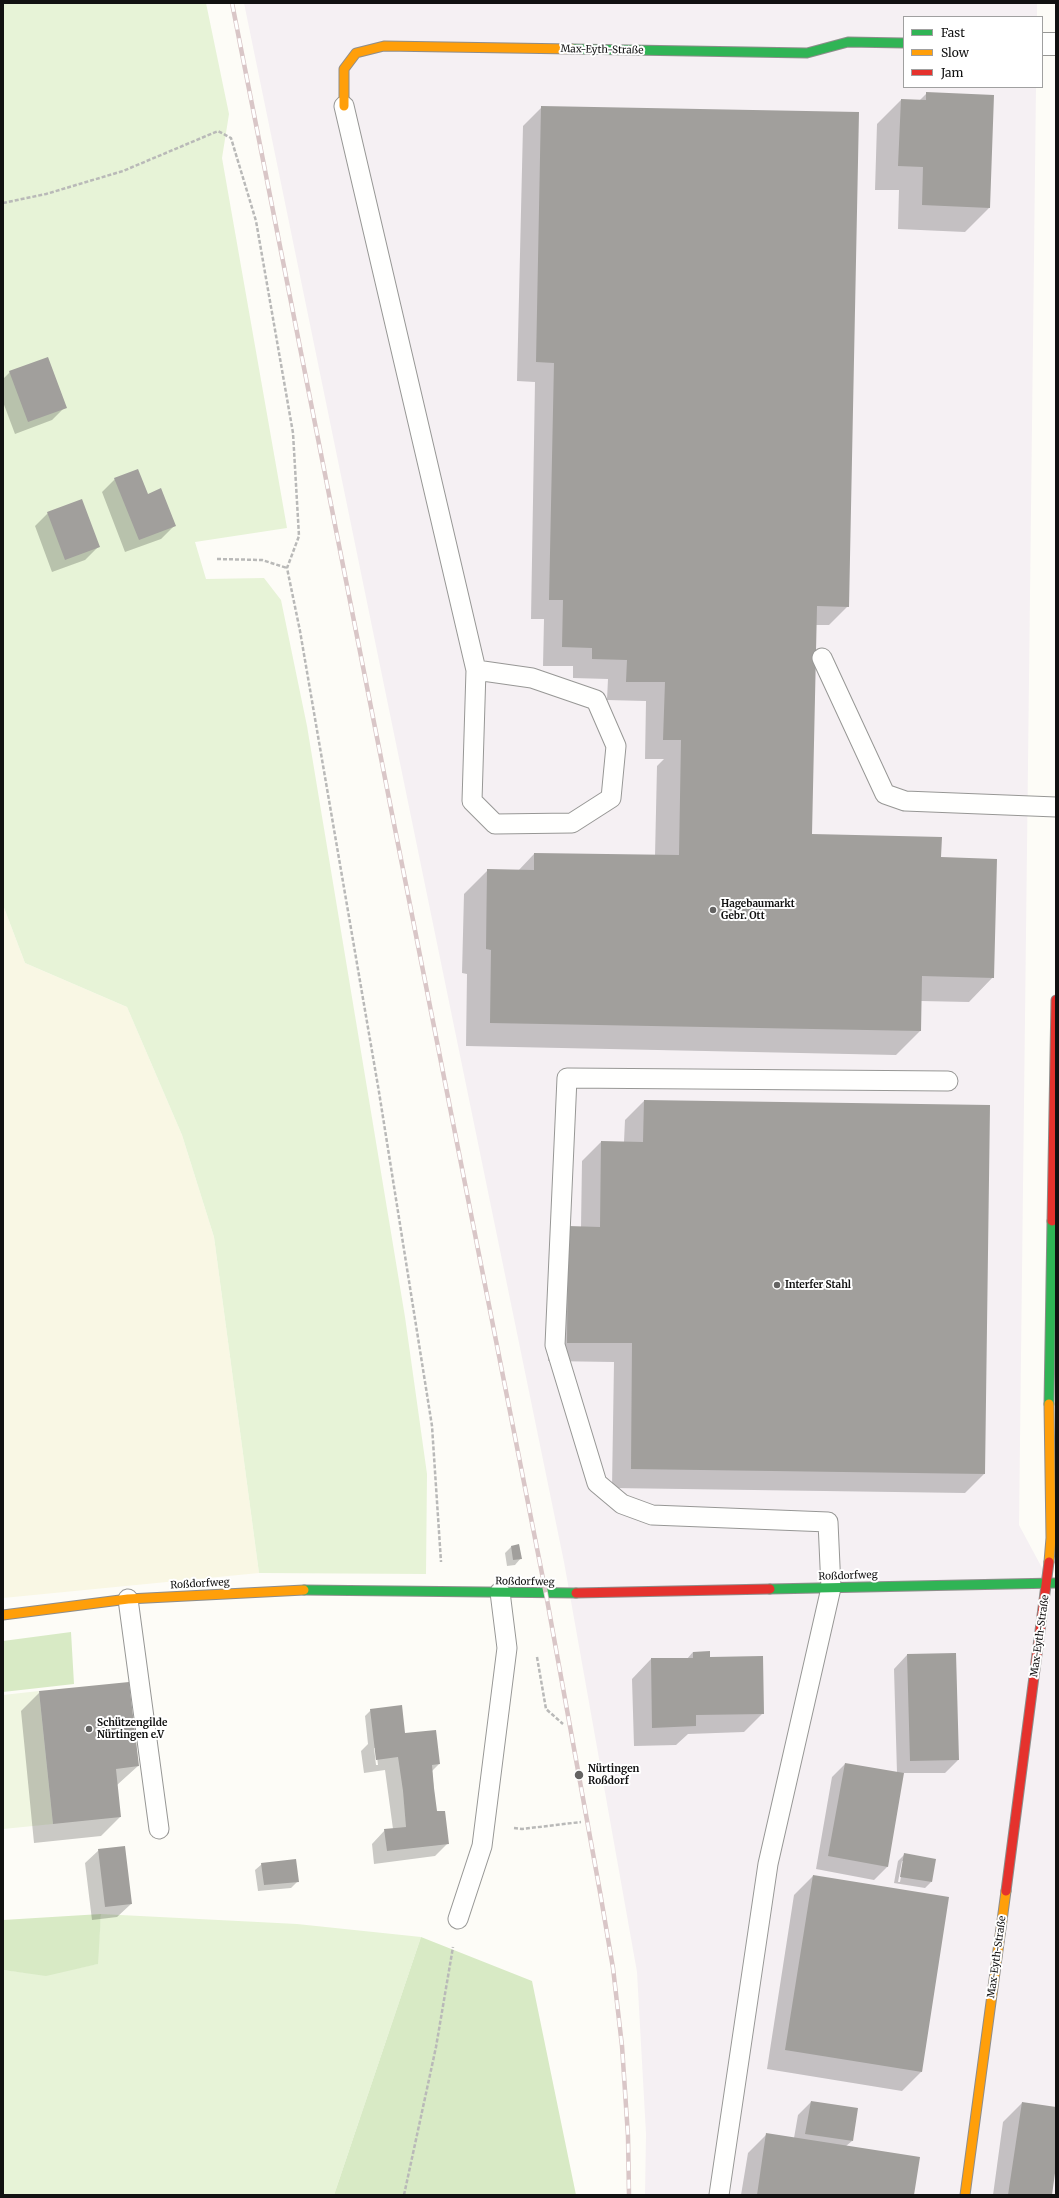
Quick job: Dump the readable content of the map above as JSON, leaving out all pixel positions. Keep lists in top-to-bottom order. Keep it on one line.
{"streets":{"street":["Max-Eyth-Straße","Roßdorfweg"]},"crossings":[["Max-Eyth-Straße","Roßdorfweg"]],"places":["Hagebaumarkt Gebr. Ott","Interfer Stahl","Schützengilde Nürtingen e.V","Nürtingen Roßdorf"],"legend":["Fast","Slow","Jam"]}
